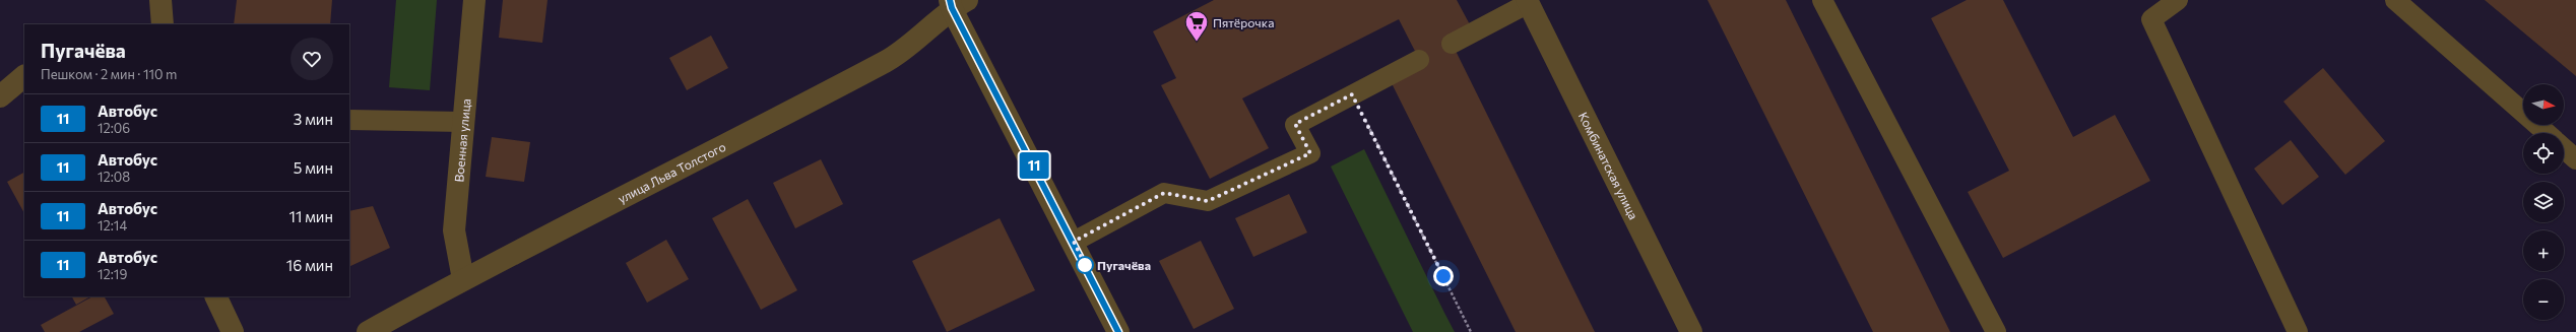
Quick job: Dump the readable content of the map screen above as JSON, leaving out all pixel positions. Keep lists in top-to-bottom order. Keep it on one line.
{"streets":{"street":["Военная улица","Комбинатская улица","улица Льва Толстого"]},"crossings":[["Военная улица","улица Льва Толстого"]],"places":{"supermarket":["Пятёрочка"],"other":["Пугачёва"]},"lines":["bus line 11"],"north":"right","page":{"on_map":"11","heading":["Пугачёва","Пешком · 2 мин · 110 m"],"map_buttons":["+","−"],"list":[{"mark":"11","name":"Автобус","note":"12:06","value":"3 мин"},{"mark":"11","name":"Автобус","note":"12:08","value":"5 мин"},{"mark":"11","name":"Автобус","note":"12:14","value":"11 мин"},{"mark":"11","name":"Автобус","note":"12:19","value":"16 мин"}]}}
